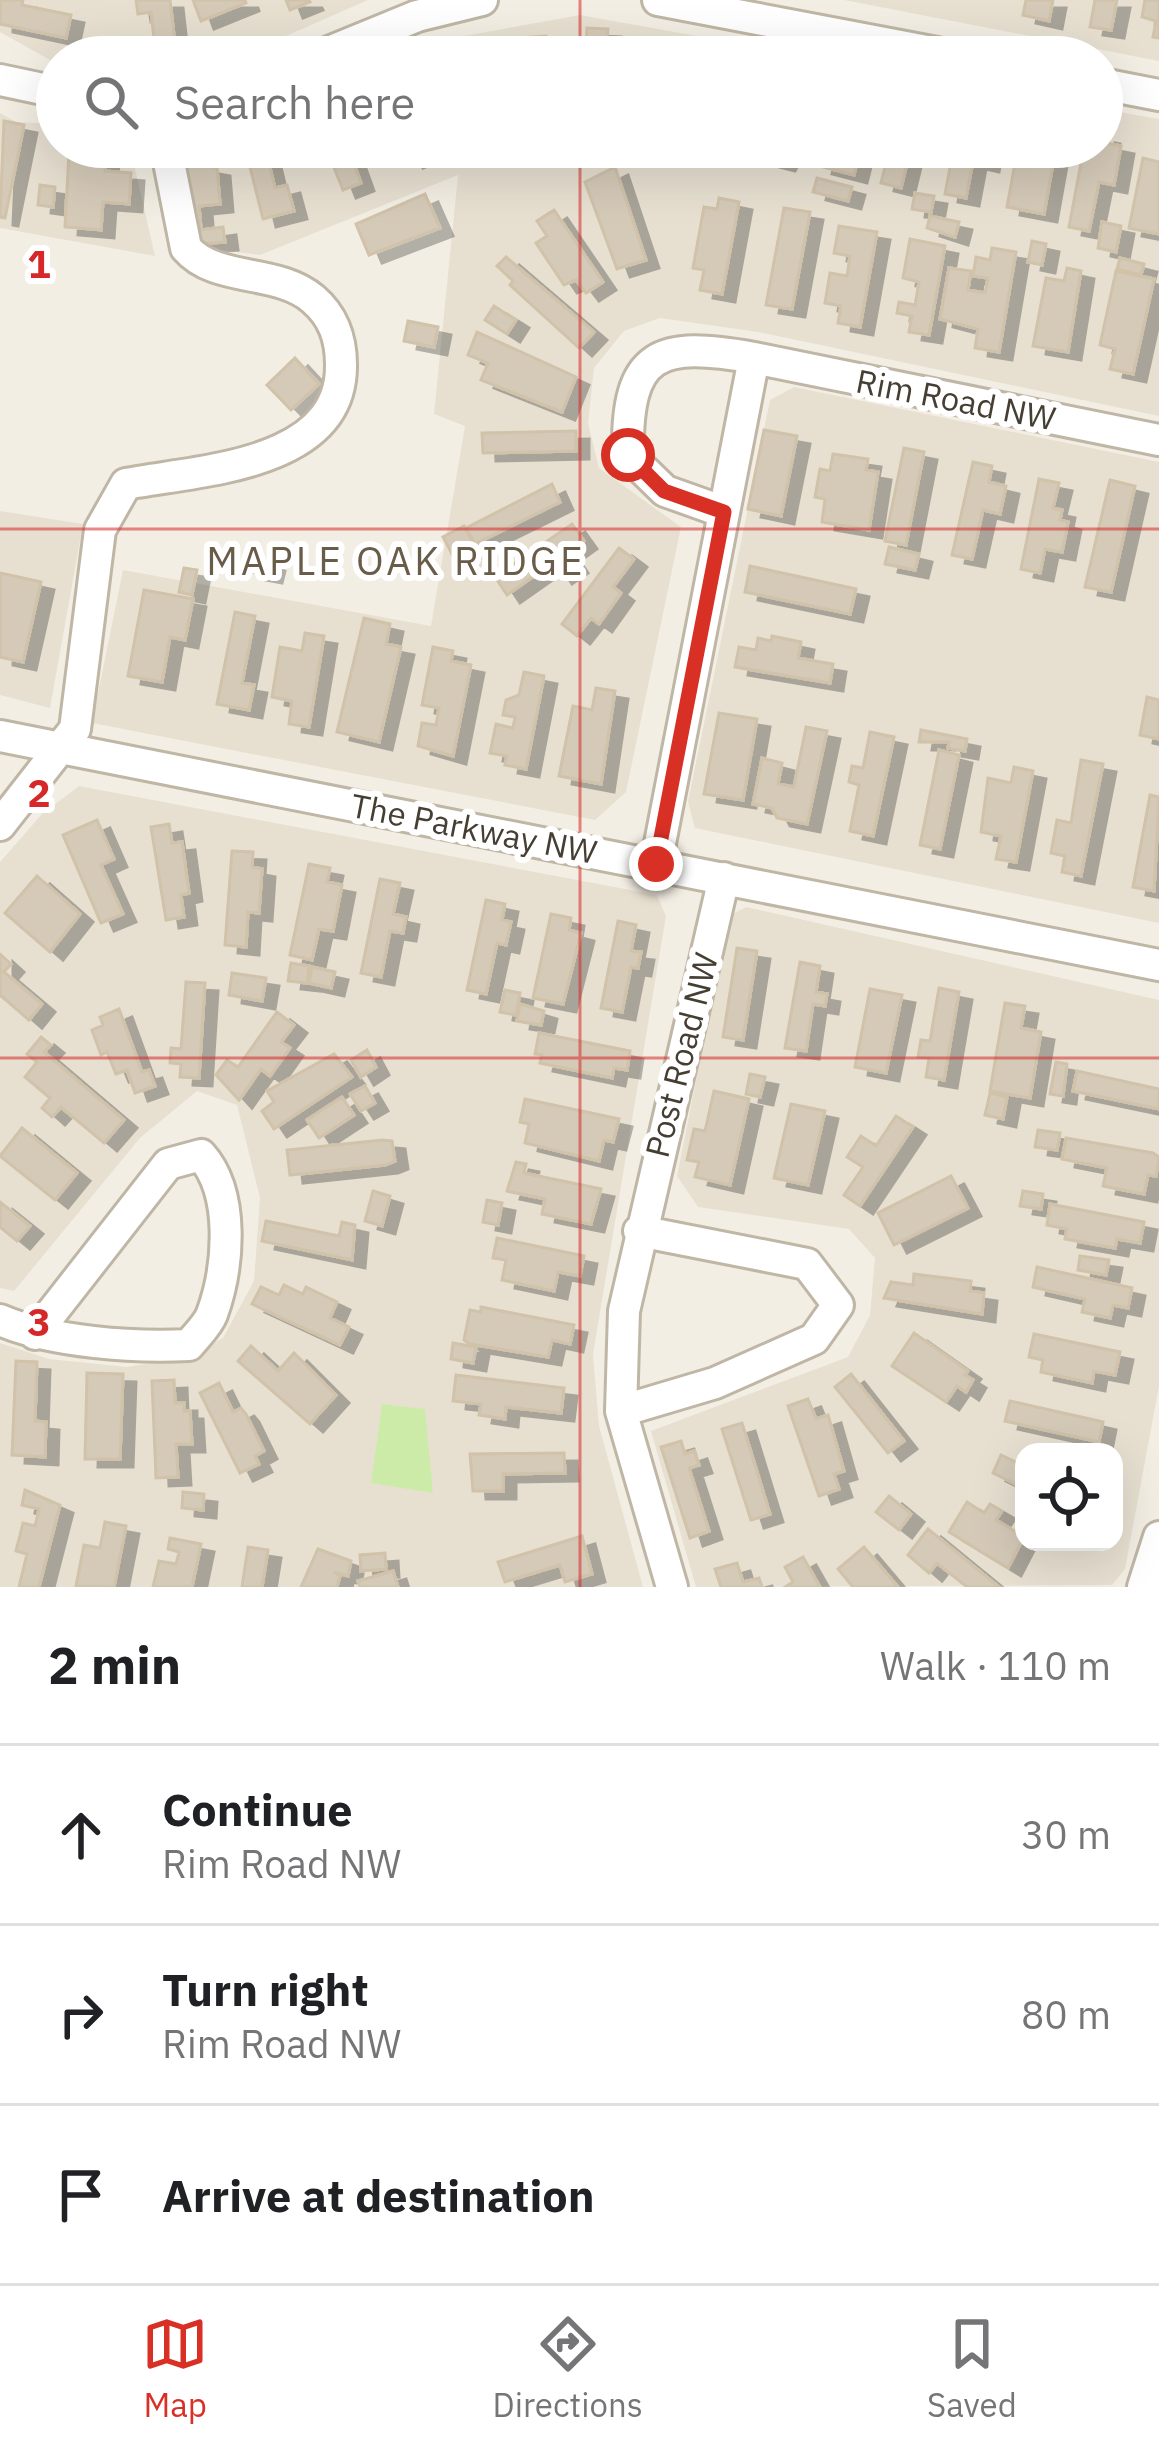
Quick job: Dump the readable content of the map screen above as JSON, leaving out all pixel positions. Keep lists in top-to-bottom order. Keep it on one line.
{"streets":{"street":["Rim Road NW","The Parkway NW","Post Road NW"]},"crossings":[["The Parkway NW","Post Road NW"]],"districts":["MAPLE OAK RIDGE"],"page":{"search":"Search here","heading":["2 min","Walk · 110 m"],"list":[["Continue","Rim Road NW","30 m"],["Turn right","Rim Road NW","80 m"],"Arrive at destination"],"nav":["Map","Directions","Saved"]},"grid":{"rows":["1","2","3"]}}
